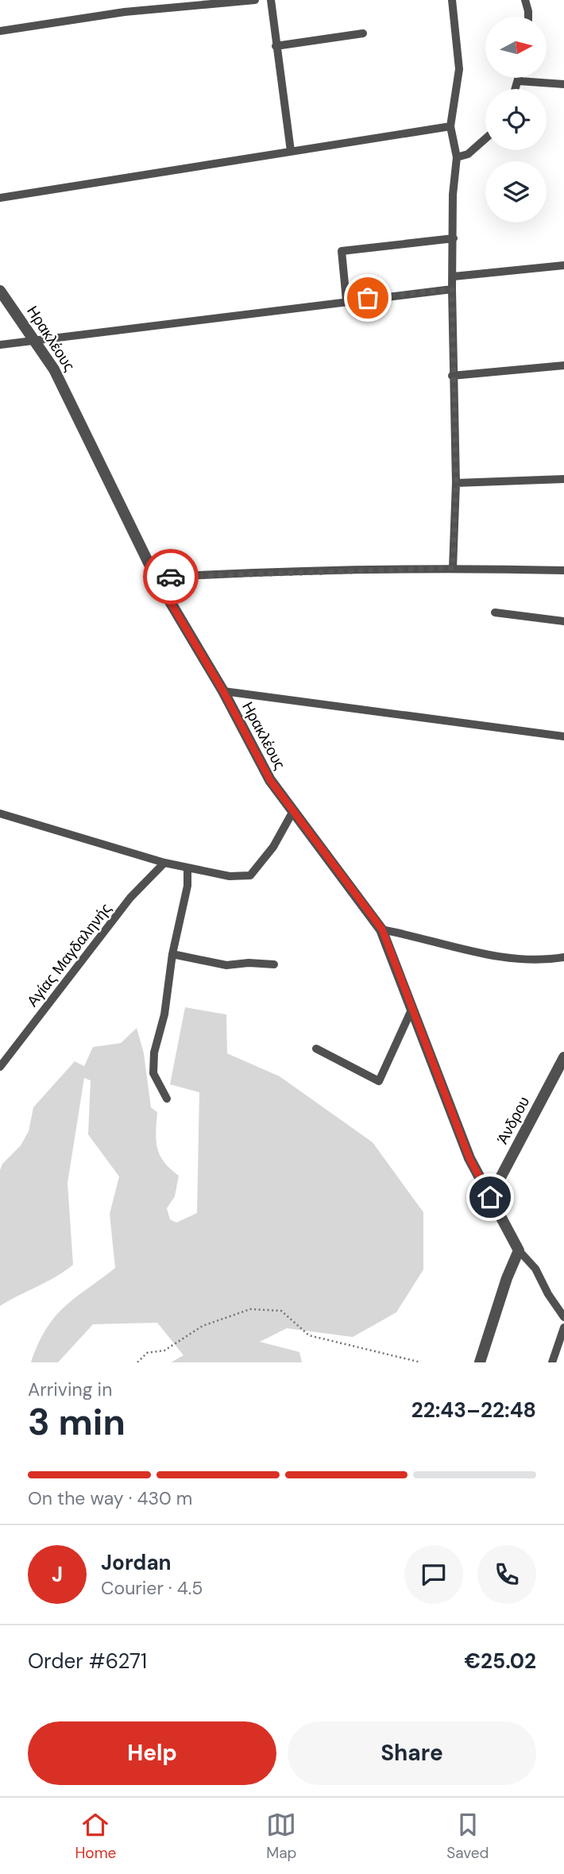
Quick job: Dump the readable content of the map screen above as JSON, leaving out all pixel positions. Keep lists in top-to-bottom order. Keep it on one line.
{"streets":{"street":["Ηρακλέους","Αγίας Μαγδαληνής","Άνδρου"]},"crossings":[["Ηρακλέους","Άνδρου"]],"north":"right","page":{"heading":["3 min","Arriving in","22:43–22:48"],"panel":["Jordan","Courier · 4.5","Order #6271","€25.02"],"bar":"On the way · 430 m","round":"J","buttons":["Help","Share"],"tabs":["Home","Map","Saved"]}}
